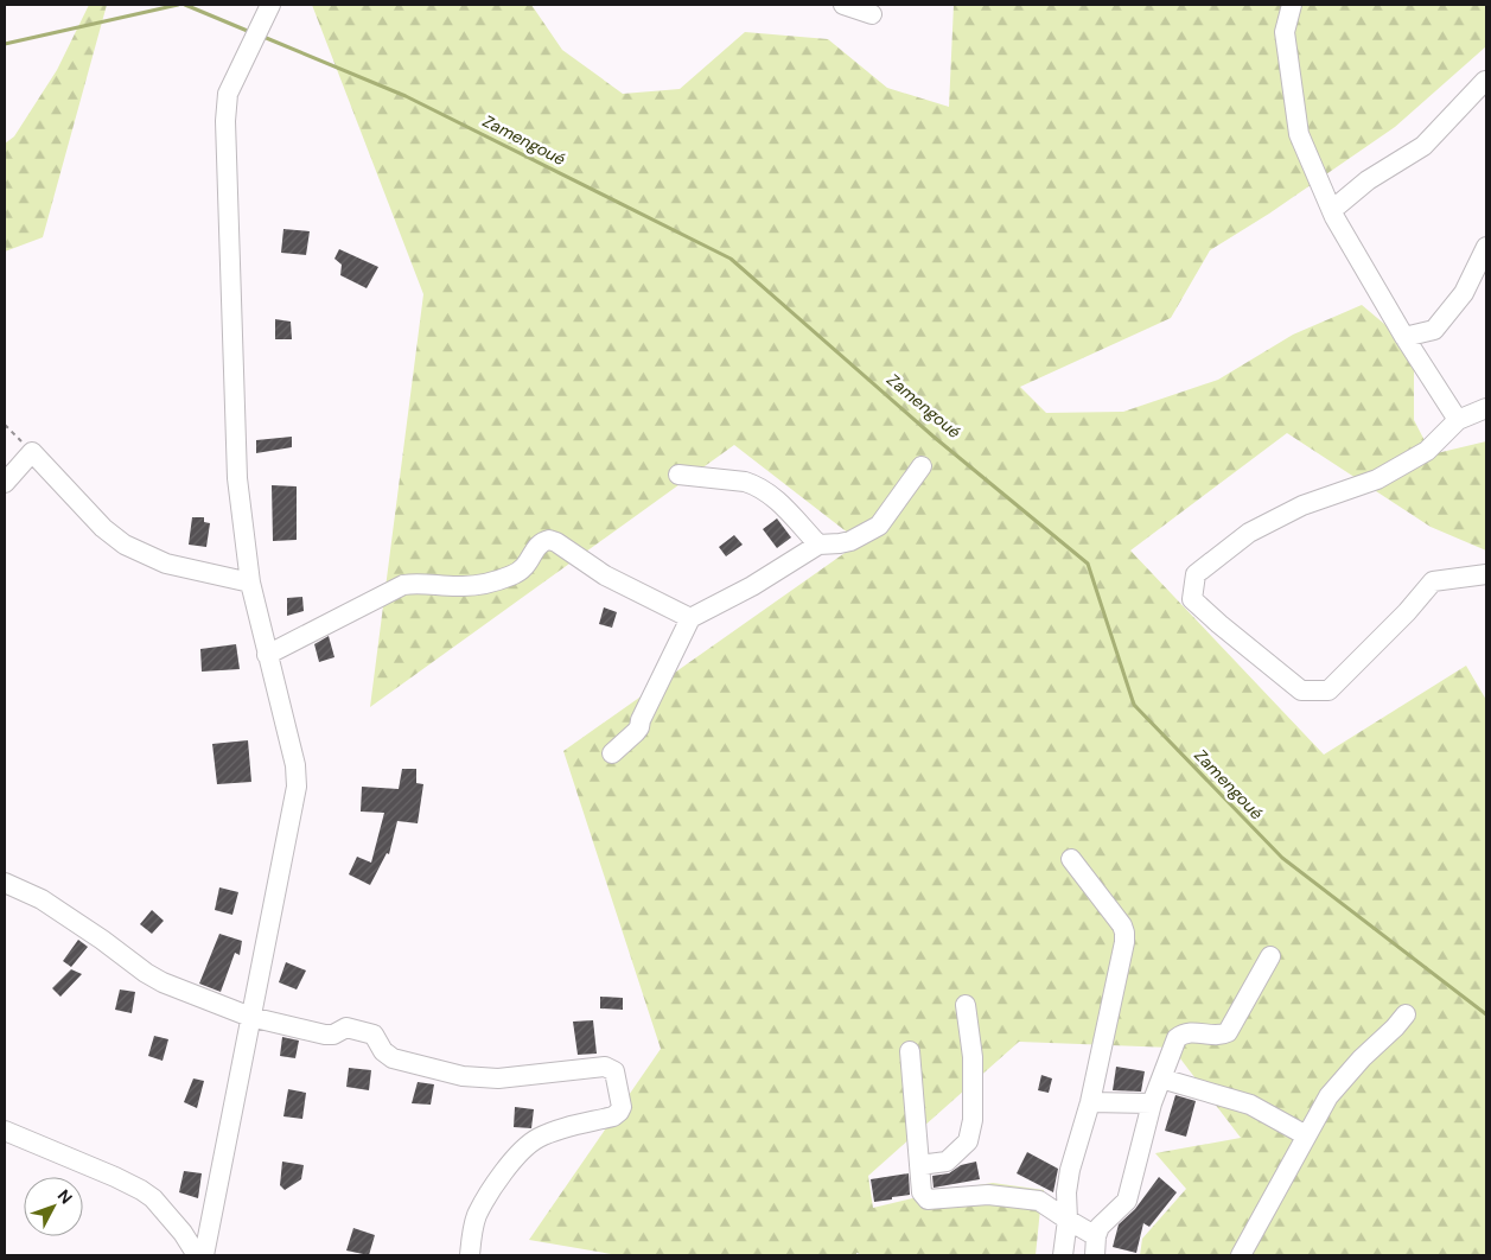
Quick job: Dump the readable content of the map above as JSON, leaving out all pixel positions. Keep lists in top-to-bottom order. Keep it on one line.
{"water":["Zamengoué"],"north":"top right"}
